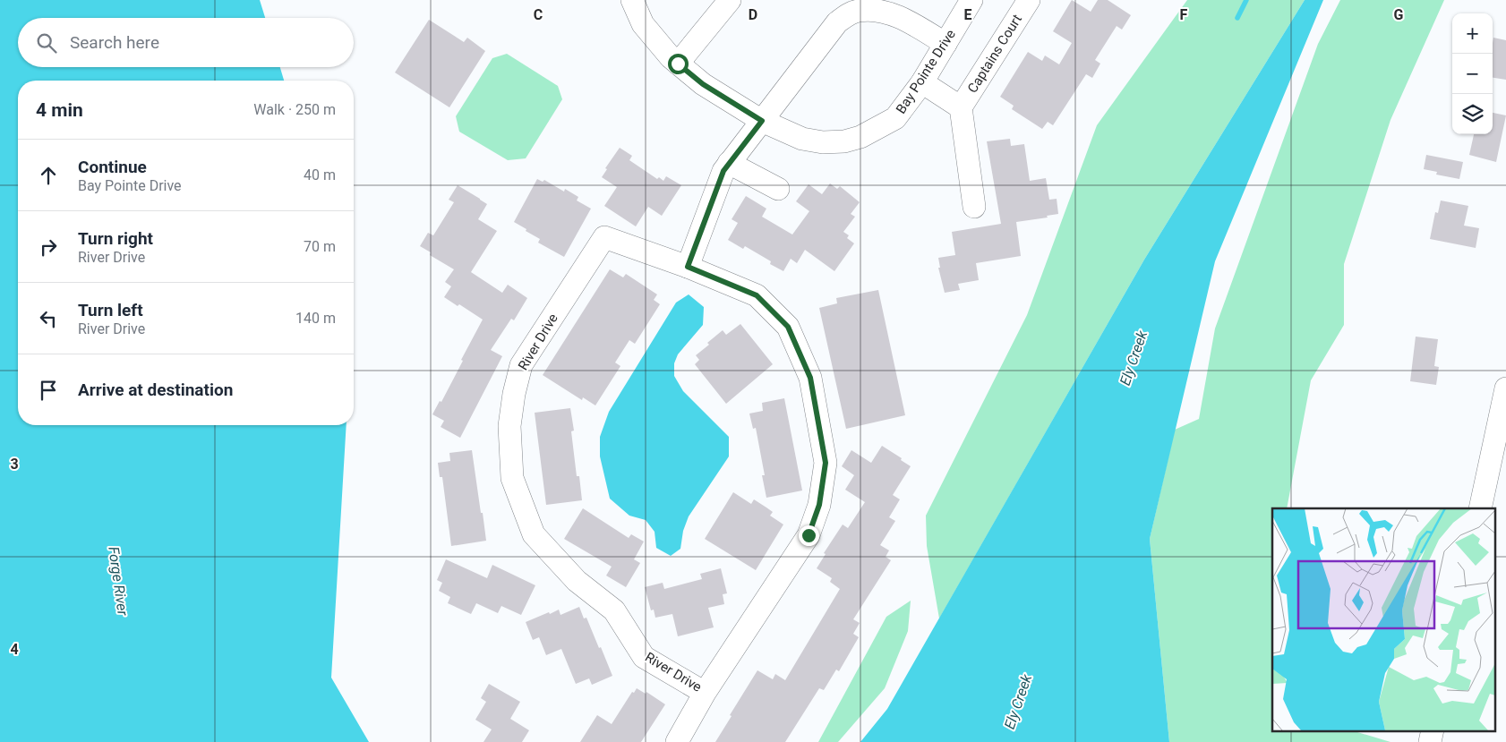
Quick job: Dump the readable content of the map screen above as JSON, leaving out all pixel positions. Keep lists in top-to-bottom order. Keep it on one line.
{"streets":{"street":["Captains Court","Bay Pointe Drive","River Drive"]},"crossings":[["Captains Court","Bay Pointe Drive"]],"water":["Ely Creek","Forge River"],"page":{"map_buttons":["+","−"],"search":"Search here","heading":["4 min","Walk · 250 m"],"list":[["Continue","Bay Pointe Drive","40 m"],["Turn right","River Drive","70 m"],["Turn left","River Drive","140 m"],"Arrive at destination"]},"grid":{"columns":["C","D","E","F","G"],"rows":["3","4"]}}
